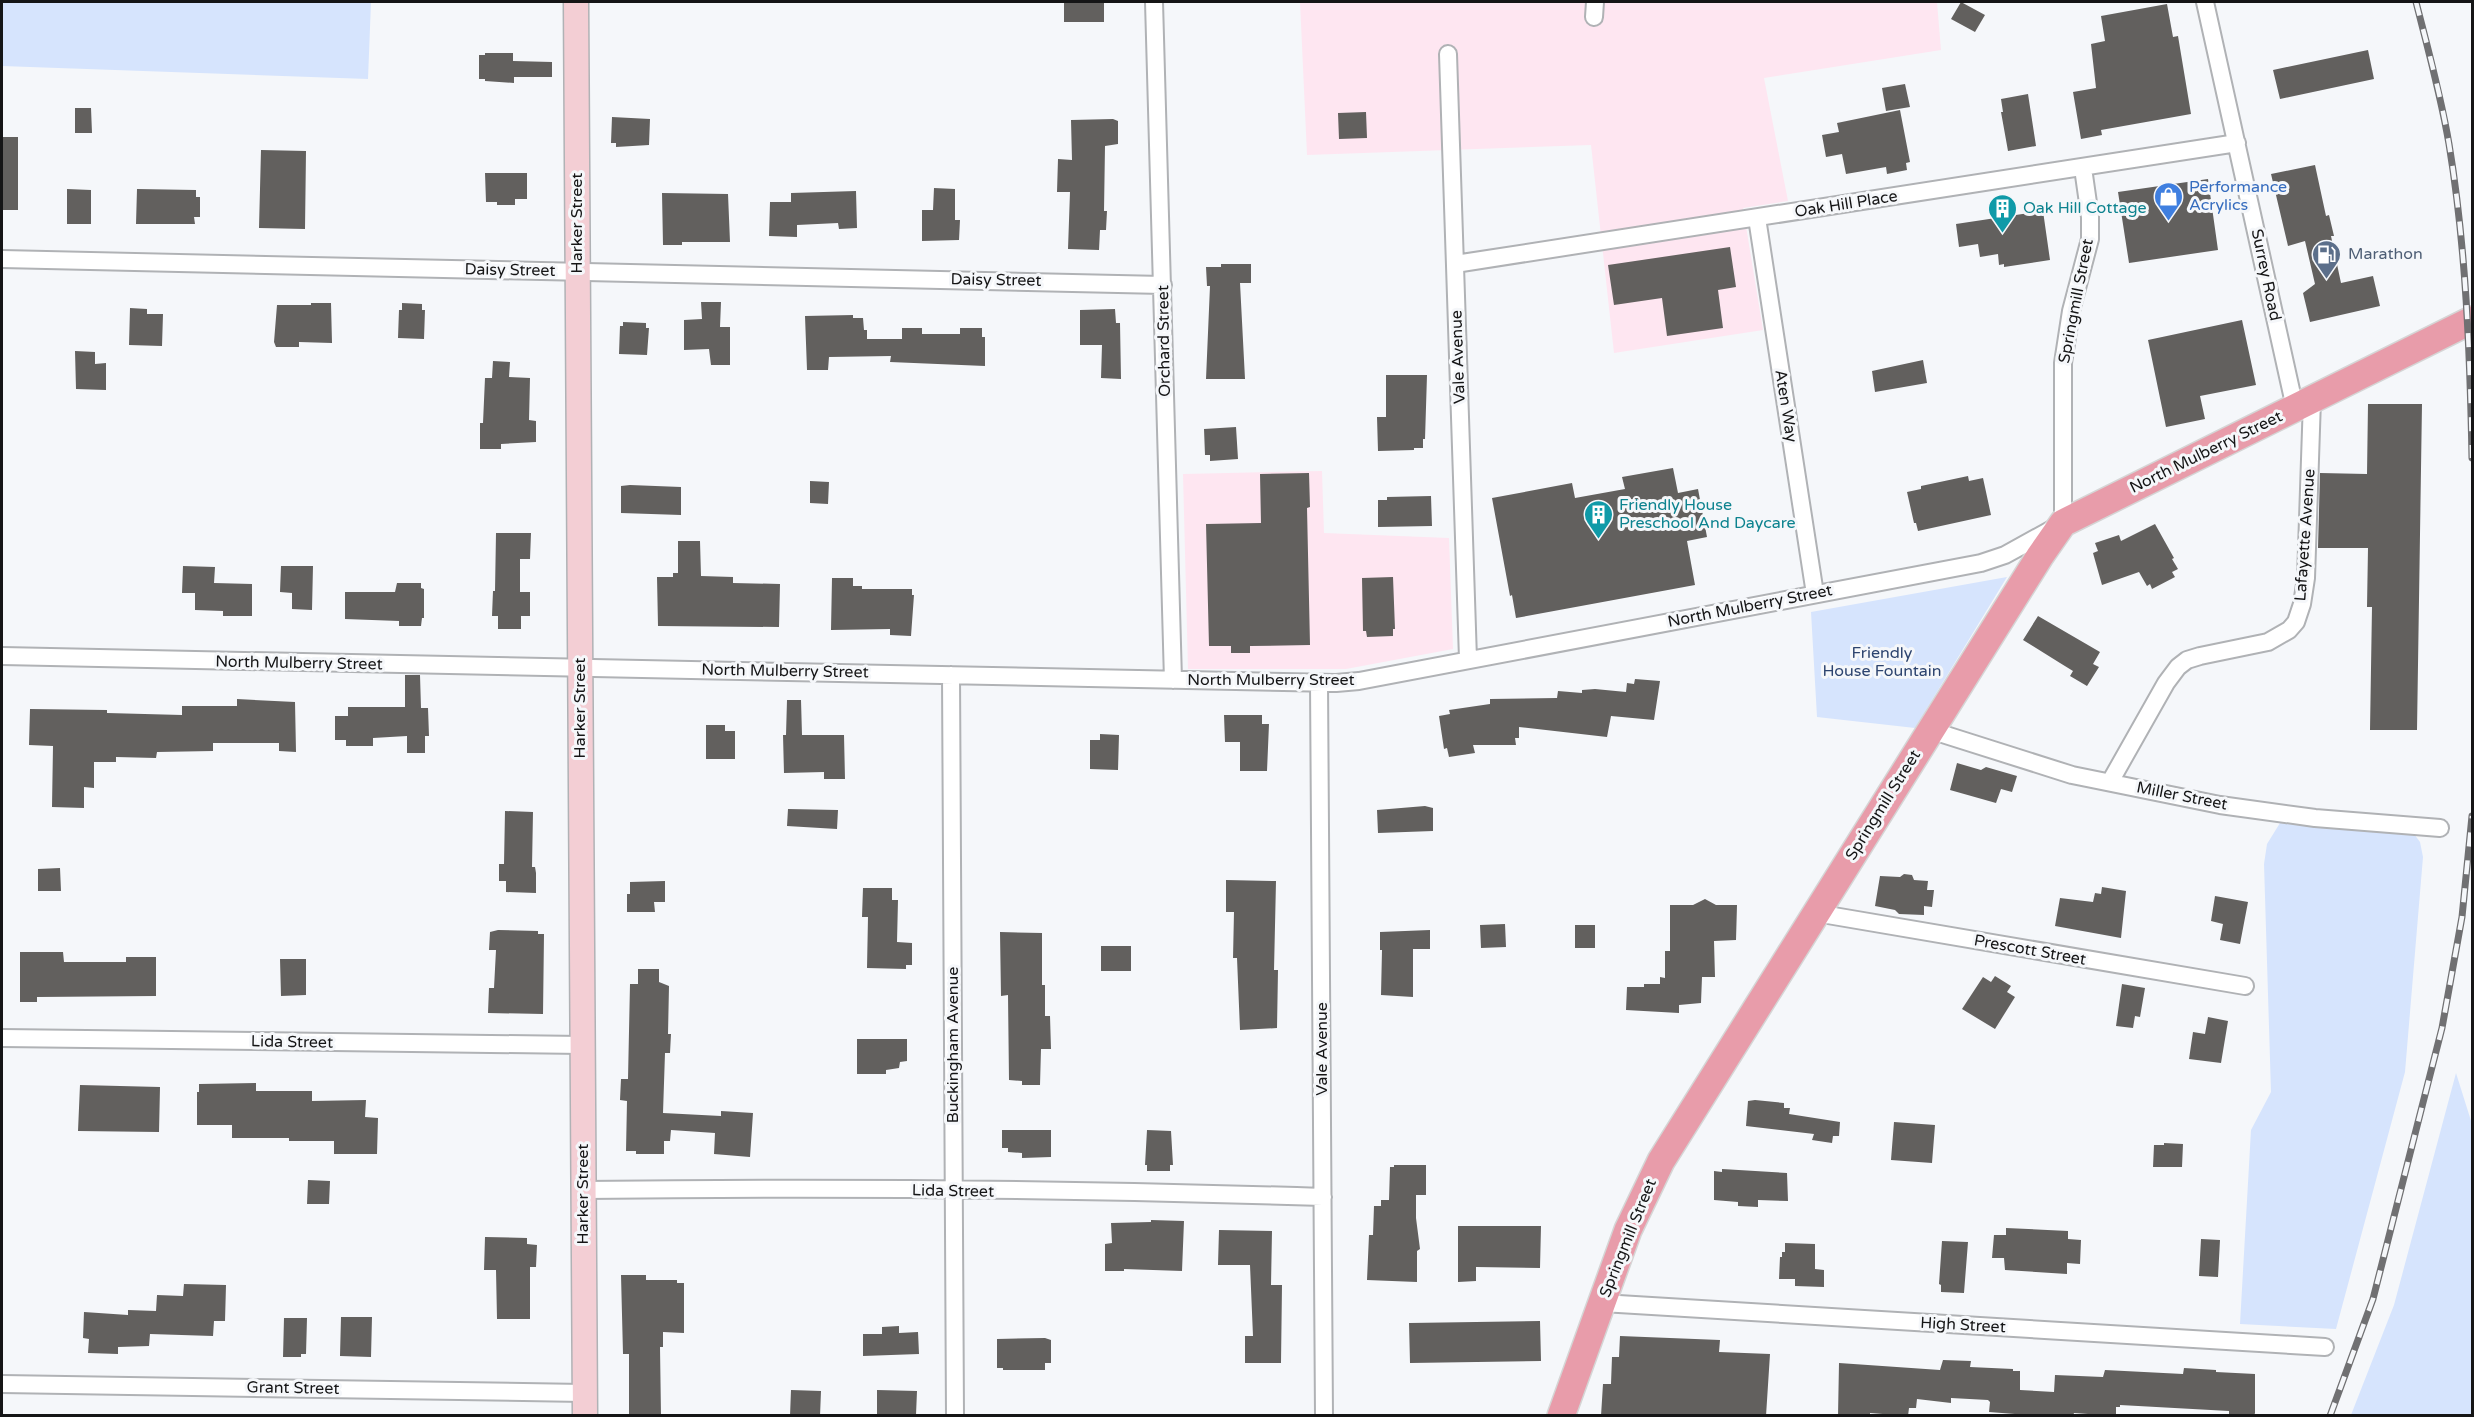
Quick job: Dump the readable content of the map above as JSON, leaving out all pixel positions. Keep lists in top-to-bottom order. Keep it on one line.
{"streets":{"main road":["Springmill Street","North Mulberry Street"],"street":["Oak Hill Place","Harker Street","Daisy Street","Surrey Road","Orchard Street","Vale Avenue","Aten Way","Lafayette Avenue","Miller Street","Prescott Street","Lida Street","Buckingham Avenue","High Street","Grant Street"]},"crossings":[["Oak Hill Place","Surrey Road"],["Oak Hill Place","Springmill Street"],["Oak Hill Place","Vale Avenue"],["Oak Hill Place","Aten Way"],["Harker Street","Daisy Street"],["Harker Street","North Mulberry Street"],["Harker Street","Lida Street"],["Harker Street","Grant Street"],["Daisy Street","Orchard Street"],["Surrey Road","North Mulberry Street"],["Surrey Road","Lafayette Avenue"],["Springmill Street","North Mulberry Street"],["Springmill Street","Miller Street"],["Springmill Street","Prescott Street"],["Springmill Street","High Street"],["Orchard Street","North Mulberry Street"],["Vale Avenue","North Mulberry Street"],["Vale Avenue","Lida Street"],["Aten Way","North Mulberry Street"],["North Mulberry Street","Lafayette Avenue"],["North Mulberry Street","Buckingham Avenue"],["Lafayette Avenue","Miller Street"],["Lida Street","Buckingham Avenue"]],"parks":["Friendly House Fountain"],"places":{"shop":["Performance Acrylics"],"building":["Oak Hill Cottage","Friendly House Preschool And Daycare"],"fuel station":["Marathon"]}}
